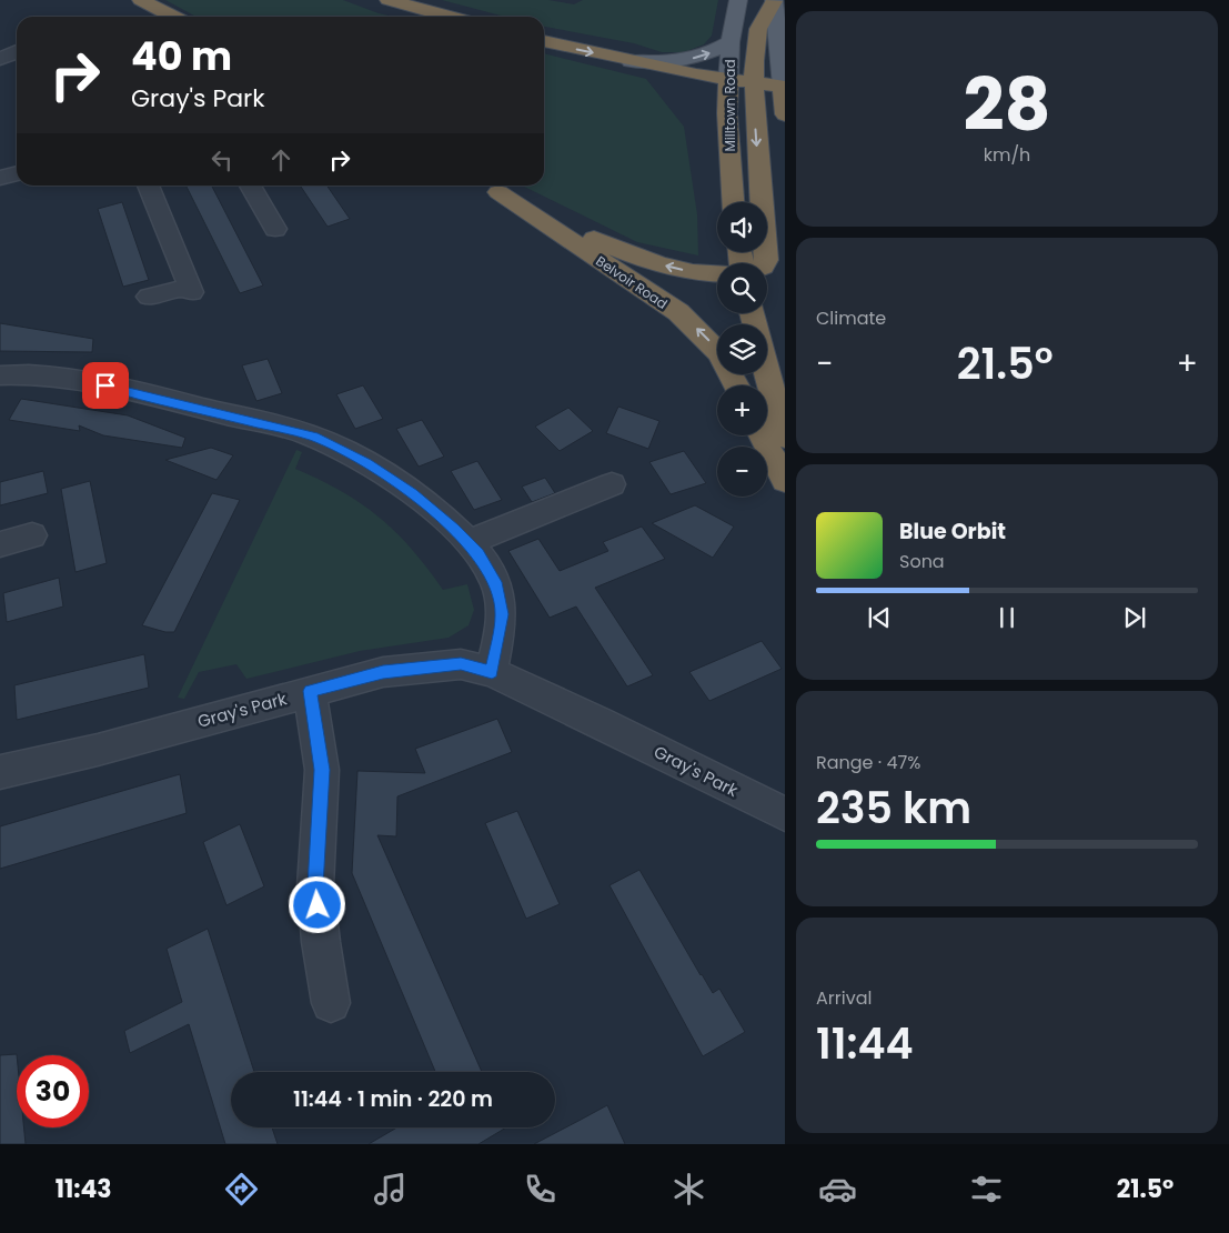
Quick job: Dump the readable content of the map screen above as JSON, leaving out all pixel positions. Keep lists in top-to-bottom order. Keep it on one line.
{"streets":{"highway":["Milltown Road","Belvoir Road"],"street":["Gray's Park"]},"page":{"tile":[["28","km/h"],"Climate",["Range · 47%","235 km"],["Arrival","11:44"]],"turn":["40 m","Gray's Park"],"map_buttons":["+","−"],"heat":["−","21.5°","+"],"song":["Blue Orbit","Sona"],"limit":"30","trip":"11:44 · 1 min · 220 m","tabs":["11:43","21.5°"]}}
